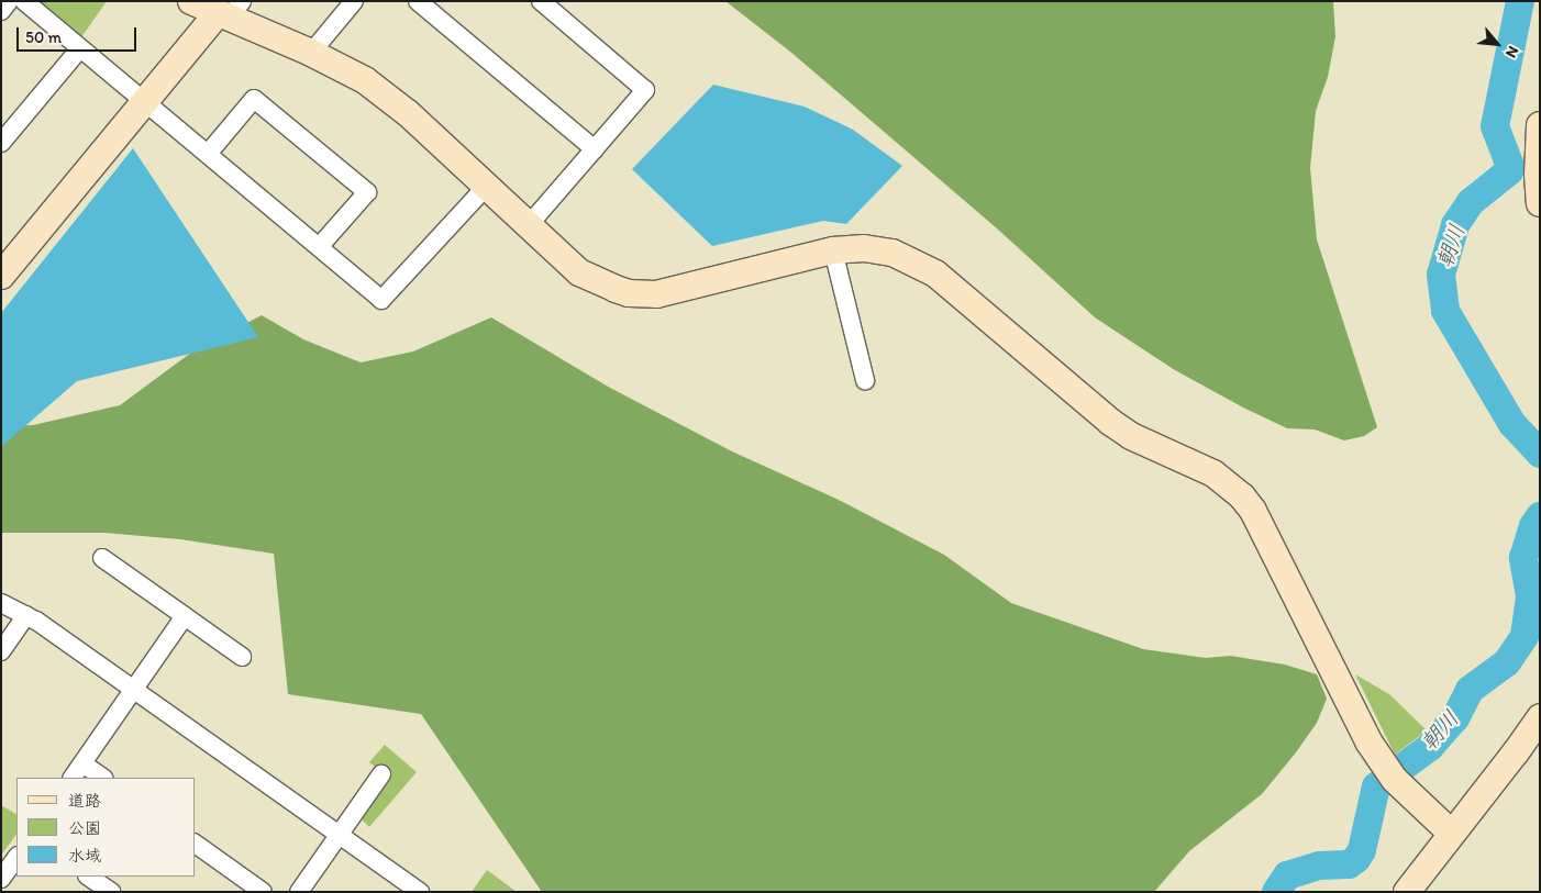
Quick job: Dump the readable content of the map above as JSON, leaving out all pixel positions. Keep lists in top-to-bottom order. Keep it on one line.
{"water":["朝川"],"legend":["道路","公園","水域"],"scale_bar":"50 m","north":"bottom right"}
